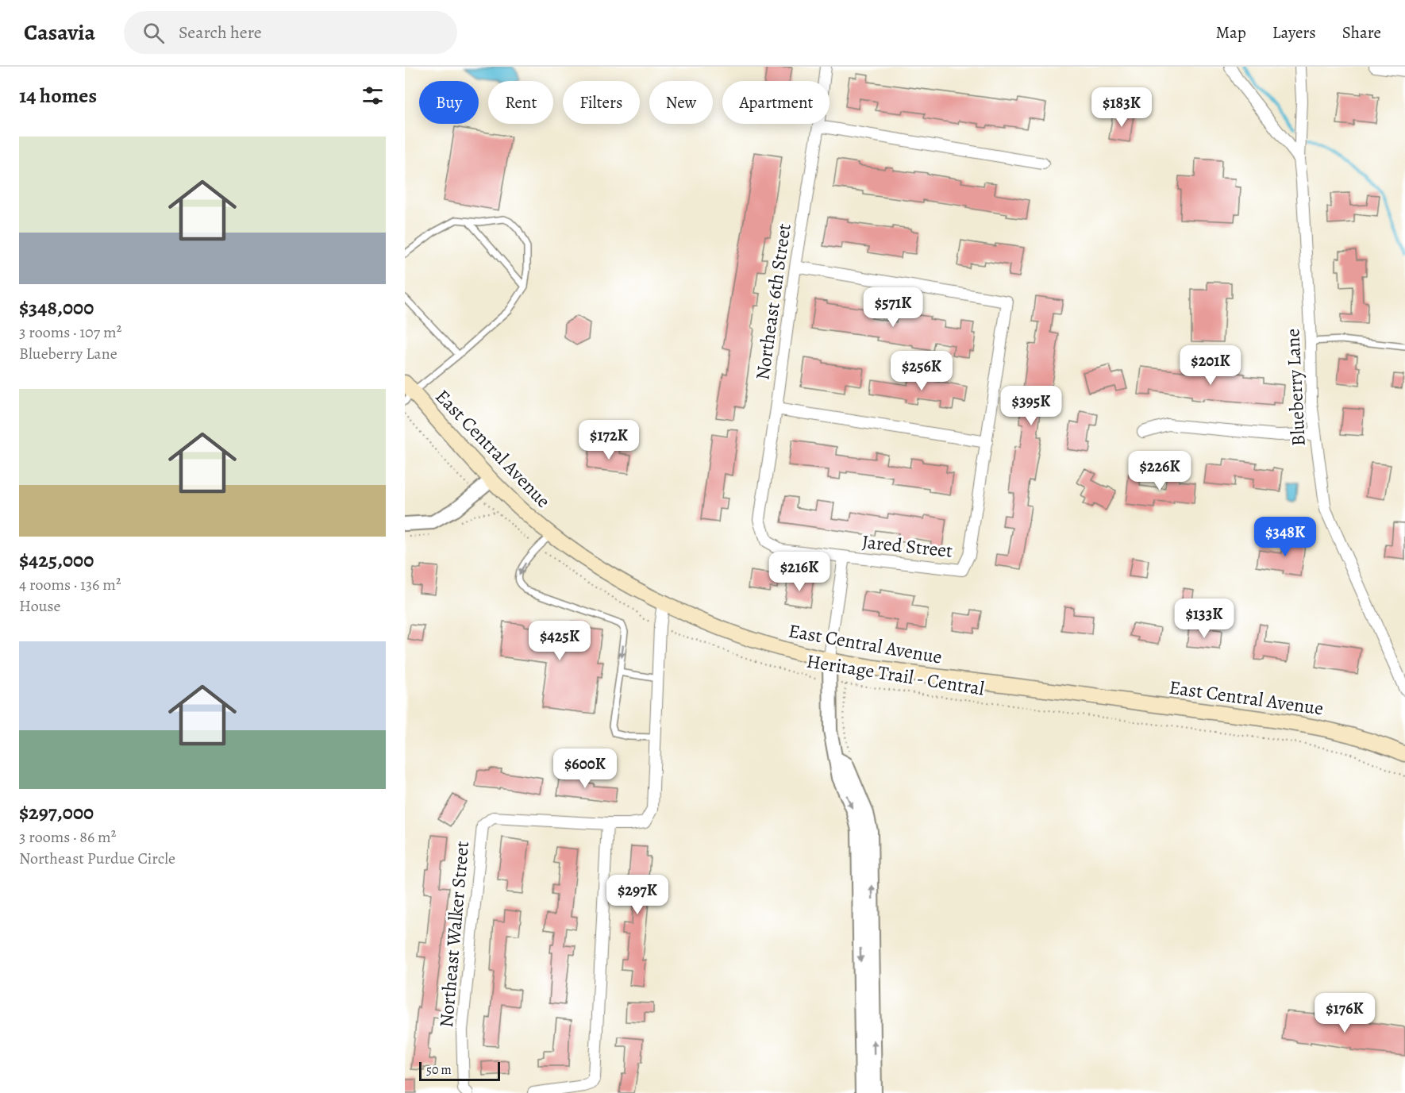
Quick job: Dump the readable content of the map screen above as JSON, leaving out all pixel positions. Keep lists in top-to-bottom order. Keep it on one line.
{"streets":{"main road":["East Central Avenue"],"street":["Northeast 6th Street","Blueberry Lane","Jared Street","Northeast Walker Street"],"path":["Heritage Trail - Central"]},"crossings":[["Northeast 6th Street","Jared Street"],["East Central Avenue","Northeast Walker Street"],["Heritage Trail - Central","Northeast Walker Street"]],"scale_bar":"50 m","page":{"header":"Casavia","search":"Search here","nav":["Map","Layers","Share"],"heading":"14 homes","chip":["Buy","Rent","Filters","New","Apartment"],"price":["$183K","$571K","$201K","$256K","$395K","$172K","$226K","$348K","$216K","$133K","$425K","$600K","$297K","$176K"],"list":[{"name":"$348,000","note":"3 rooms · 107 m² · Blueberry Lane"},{"name":"$425,000","note":"4 rooms · 136 m² · House"},{"name":"$297,000","note":"3 rooms · 86 m² · Northeast Purdue Circle"}],"scale":"50 m"}}
